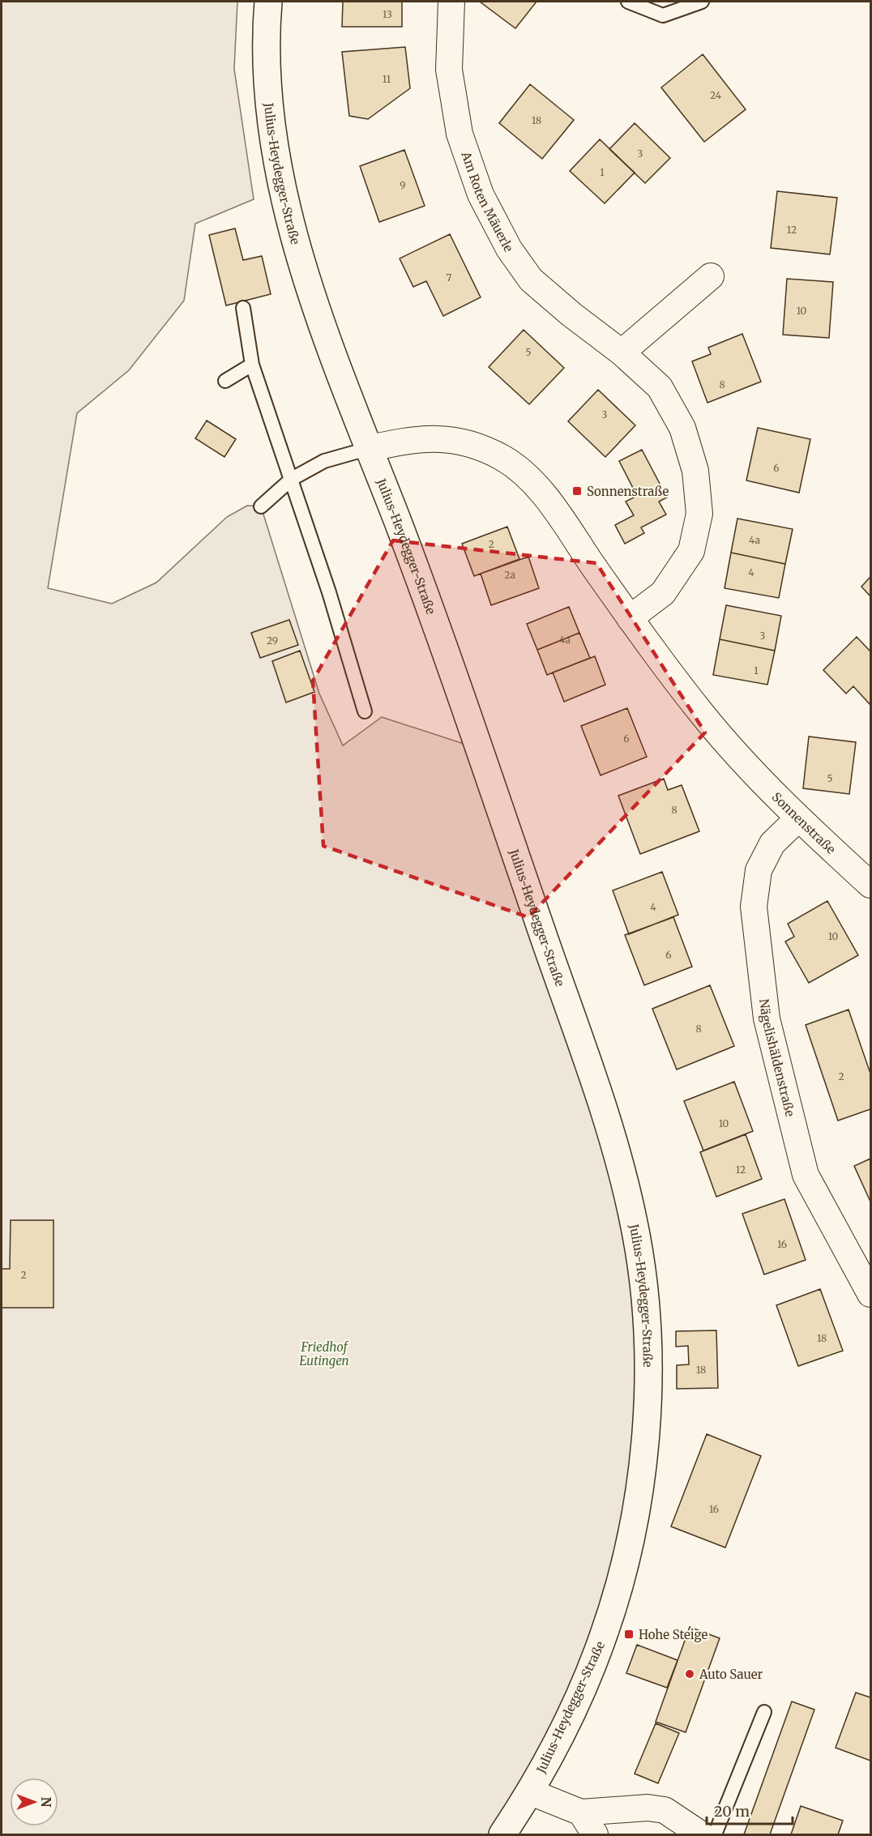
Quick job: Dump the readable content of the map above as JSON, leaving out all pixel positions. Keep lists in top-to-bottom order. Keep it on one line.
{"streets":{"street":["Julius-Heydegger-Straße","Am Roten Mäuerle","Sonnenstraße","Nägelishäldenstraße"]},"crossings":[["Julius-Heydegger-Straße","Sonnenstraße"],["Am Roten Mäuerle","Sonnenstraße"],["Sonnenstraße","Nägelishäldenstraße"]],"parks":["Friedhof Eutingen"],"places":{"transit":["Sonnenstraße","Hohe Steige"],"other":["Auto Sauer"]},"house_numbers":["13","11","24","18","3","1","9","12","7","10","5","8","3","6","4a","2","4","2a","3","4a","29","1","6","5","8","4","10","6","8","2","10","12","16","2","18","18","16"],"scale_bar":"20 m","north":"right"}
